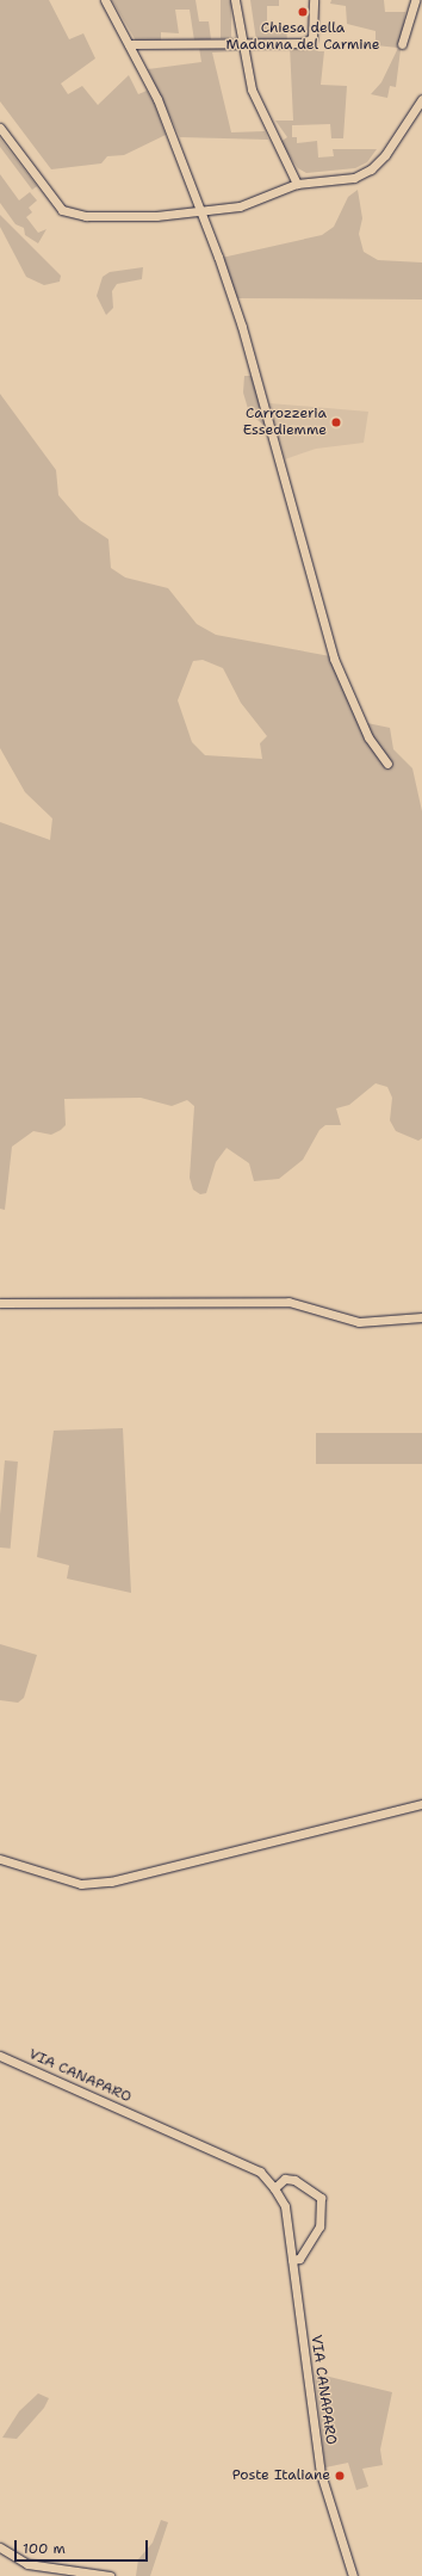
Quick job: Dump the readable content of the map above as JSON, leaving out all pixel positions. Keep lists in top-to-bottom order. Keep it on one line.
{"streets":{"street":["VIA CANAPARO"]},"places":["Chiesa della Madonna del Carmine","Carrozzeria Essediemme","Poste Italiane"],"scale_bar":"100 m"}
